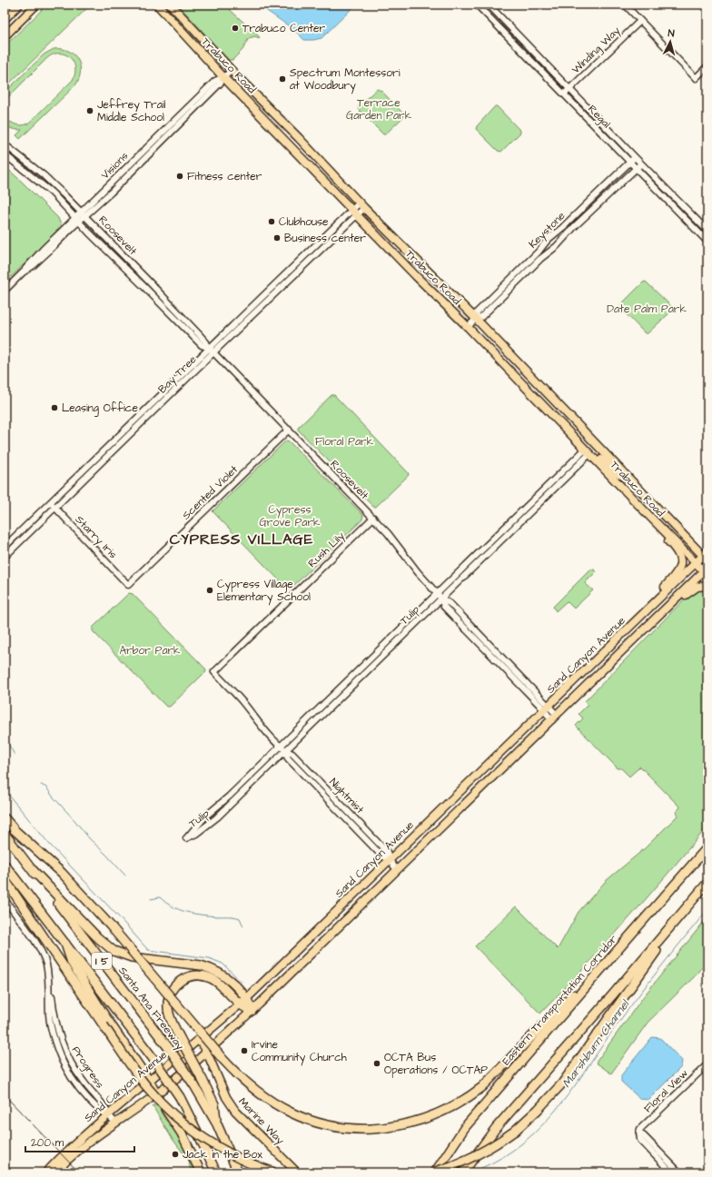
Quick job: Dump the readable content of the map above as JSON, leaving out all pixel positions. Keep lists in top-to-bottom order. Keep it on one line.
{"streets":{"highway":["I 5","Eastern Transportation Corridor","Santa Ana Freeway"],"main road":["Trabuco Road","Sand Canyon Avenue","Marine Way"],"street":["Winding Way","Regal","Visions","Keystone","Roosevelt","Bay Tree","Scented Violet","Starry Iris","Rush Lily","Tulip","Nightmist","Progress","Floral View"]},"crossings":[["Winding Way","Regal"],["Trabuco Road","Visions"],["Trabuco Road","Keystone"],["Trabuco Road","Bay Tree"],["Trabuco Road","Tulip"],["Trabuco Road","Sand Canyon Avenue"],["Regal","Keystone"],["Visions","Roosevelt"],["Roosevelt","Bay Tree"],["Roosevelt","Scented Violet"],["Roosevelt","Rush Lily"],["Roosevelt","Tulip"],["Roosevelt","Sand Canyon Avenue"],["Bay Tree","Starry Iris"],["Scented Violet","Starry Iris"],["Rush Lily","Nightmist"],["Tulip","Nightmist"],["Sand Canyon Avenue","Nightmist"],["Sand Canyon Avenue","Progress"],["Sand Canyon Avenue","Marine Way"]],"districts":["CYPRESS VILLAGE"],"water":["Marshburn Channel"],"parks":["Terrace Garden Park","Date Palm Park","Floral Park","Cypress Grove Park","Arbor Park"],"places":["Trabuco Center","Spectrum Montessori at Woodbury","Jeffrey Trail Middle School","Fitness center","Clubhouse","Business center","Leasing Office","Cypress Village Elementary School","Irvine Community Church","OCTA Bus Operations / OCTAP","Jack in the Box"],"scale_bar":"200 m","north":"top"}
